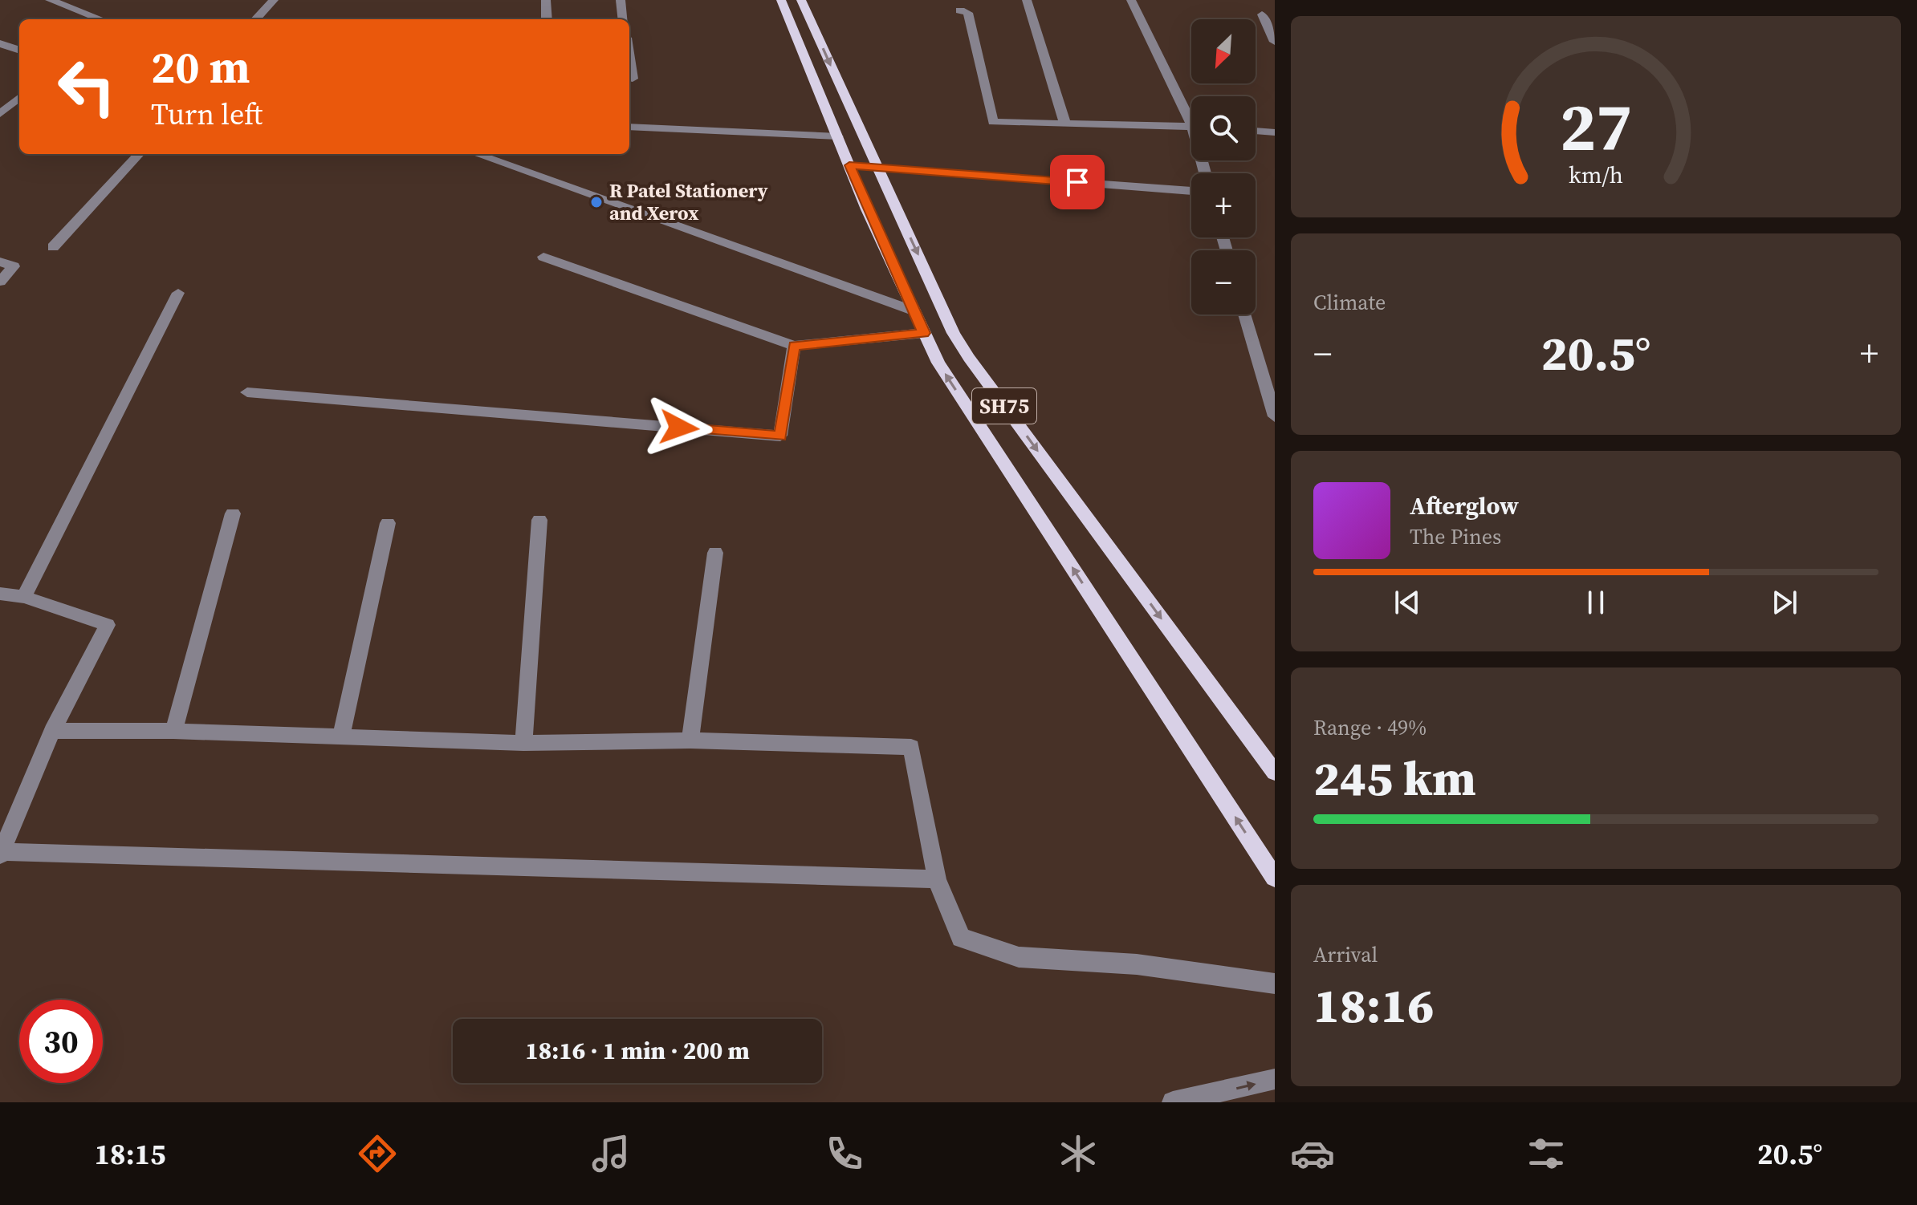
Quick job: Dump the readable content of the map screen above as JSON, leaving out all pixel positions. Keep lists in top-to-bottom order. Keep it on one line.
{"streets":{"main road":["SH75"]},"places":["R Patel Stationery and Xerox"],"north":"bottom left","page":{"map_buttons":["+","−"],"turn":["20 m","Turn left"],"tile":["Climate",["Range · 49%","245 km"],["Arrival","18:16"]],"heat":["−","20.5°","+"],"song":["Afterglow","The Pines"],"limit":"30","trip":"18:16 · 1 min · 200 m","tabs":["18:15","20.5°"],"gauge":["27","km/h"]}}
